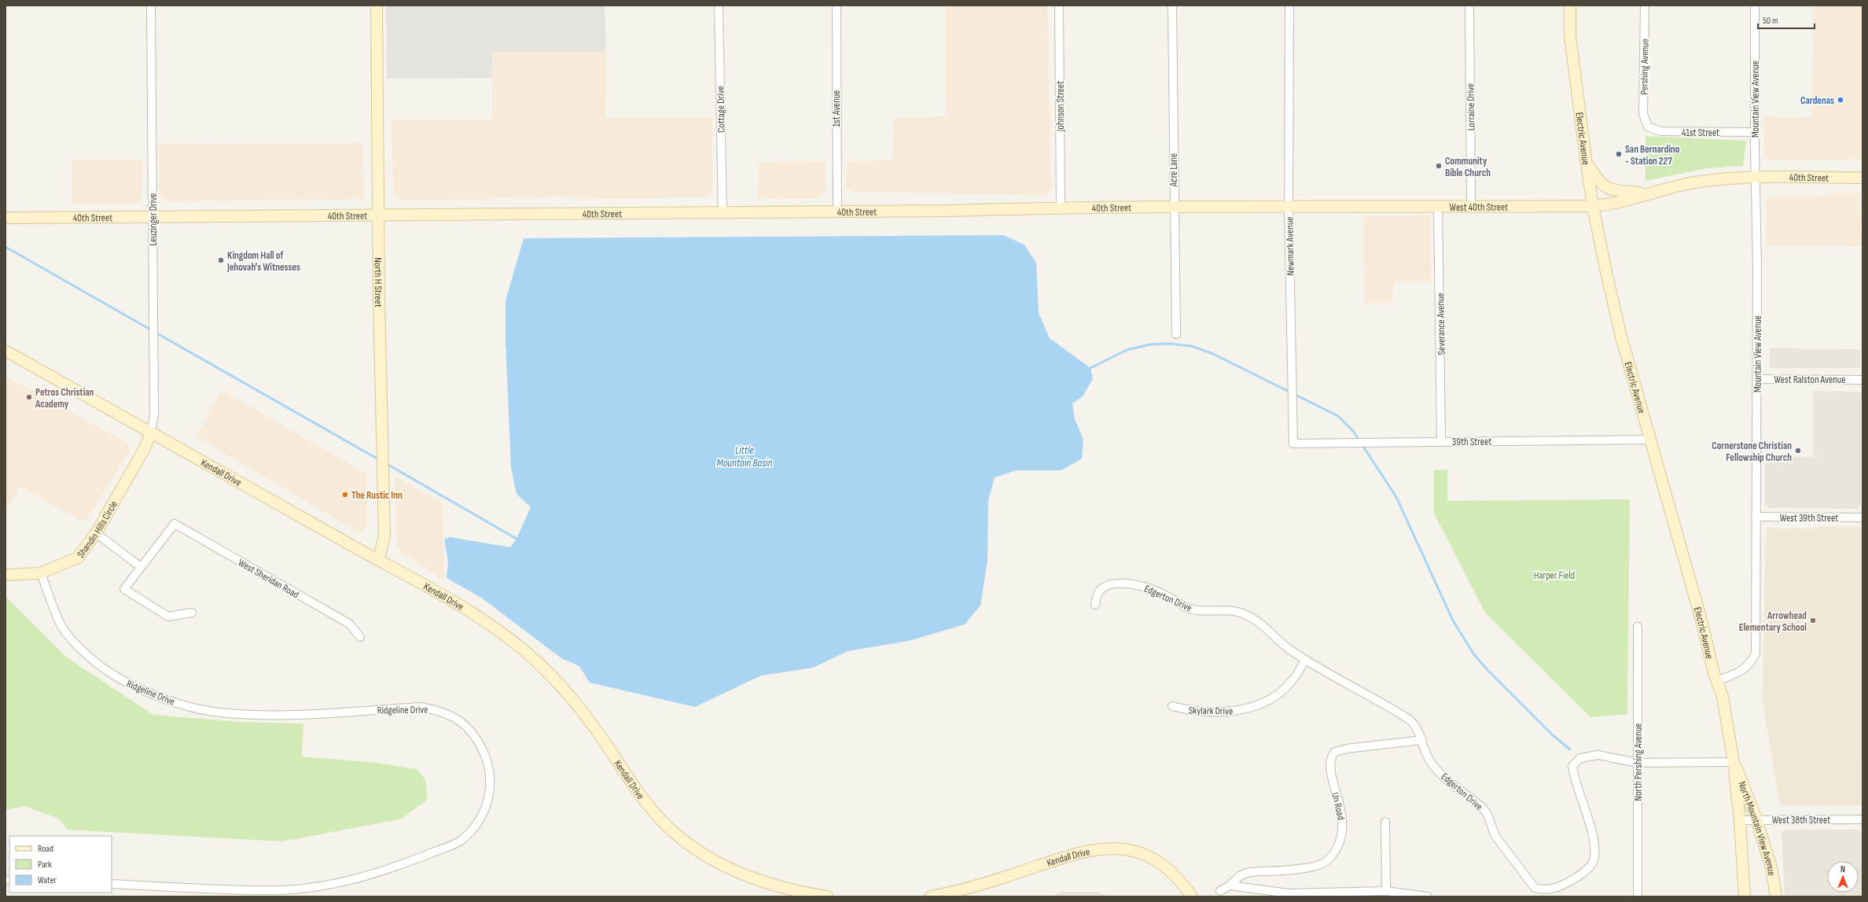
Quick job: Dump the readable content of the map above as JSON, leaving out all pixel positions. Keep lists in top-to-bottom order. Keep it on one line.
{"streets":{"main road":["Electric Avenue","40th Street","West 40th Street","North H Street","Kendall Drive","Shandin Hills Circle","North Mountain View Avenue"],"street":["Pershing Avenue","Mountain View Avenue","Johnson Street","Lorraine Drive","1st Avenue","Cottage Drive","41st Street","Acre Lane","Leuzinger Drive","Newmark Avenue","Severance Avenue","West Ralston Avenue","39th Street","West 39th Street","West Sheridan Road","Edgerton Drive","Ridgeline Drive","Skylark Drive","North Pershing Avenue","Un Road","West 38th Street"]},"crossings":[["Pershing Avenue","41st Street"],["Mountain View Avenue","41st Street"],["Mountain View Avenue","Electric Avenue"],["Mountain View Avenue","40th Street"],["Mountain View Avenue","West 40th Street"],["Mountain View Avenue","West Ralston Avenue"],["Mountain View Avenue","West 39th Street"],["Johnson Street","40th Street"],["Lorraine Drive","West 40th Street"],["1st Avenue","40th Street"],["Cottage Drive","40th Street"],["Electric Avenue","West 40th Street"],["Electric Avenue","39th Street"],["Electric Avenue","Edgerton Drive"],["Electric Avenue","North Mountain View Avenue"],["Acre Lane","40th Street"],["40th Street","West 40th Street"],["40th Street","Leuzinger Drive"],["40th Street","North H Street"],["West 40th Street","Newmark Avenue"],["West 40th Street","Severance Avenue"],["Leuzinger Drive","Kendall Drive"],["Leuzinger Drive","Shandin Hills Circle"],["Newmark Avenue","39th Street"],["North H Street","Kendall Drive"],["Severance Avenue","39th Street"],["Kendall Drive","Shandin Hills Circle"],["Shandin Hills Circle","Ridgeline Drive"],["Edgerton Drive","Skylark Drive"],["Edgerton Drive","North Pershing Avenue"],["Edgerton Drive","Un Road"],["Edgerton Drive","North Mountain View Avenue"],["West 38th Street","North Mountain View Avenue"]],"water":["Little Mountain Basin"],"parks":["Harper Field"],"places":["Cardenas","San Bernardino - Station 227","Community Bible Church","Kingdom Hall of Jehovah's Witnesses","Petros Christian Academy","Cornerstone Christian Fellowship Church","The Rustic Inn","Arrowhead Elementary School"],"legend":["Road","Park","Water"],"scale_bar":"50 m","north":"top"}
